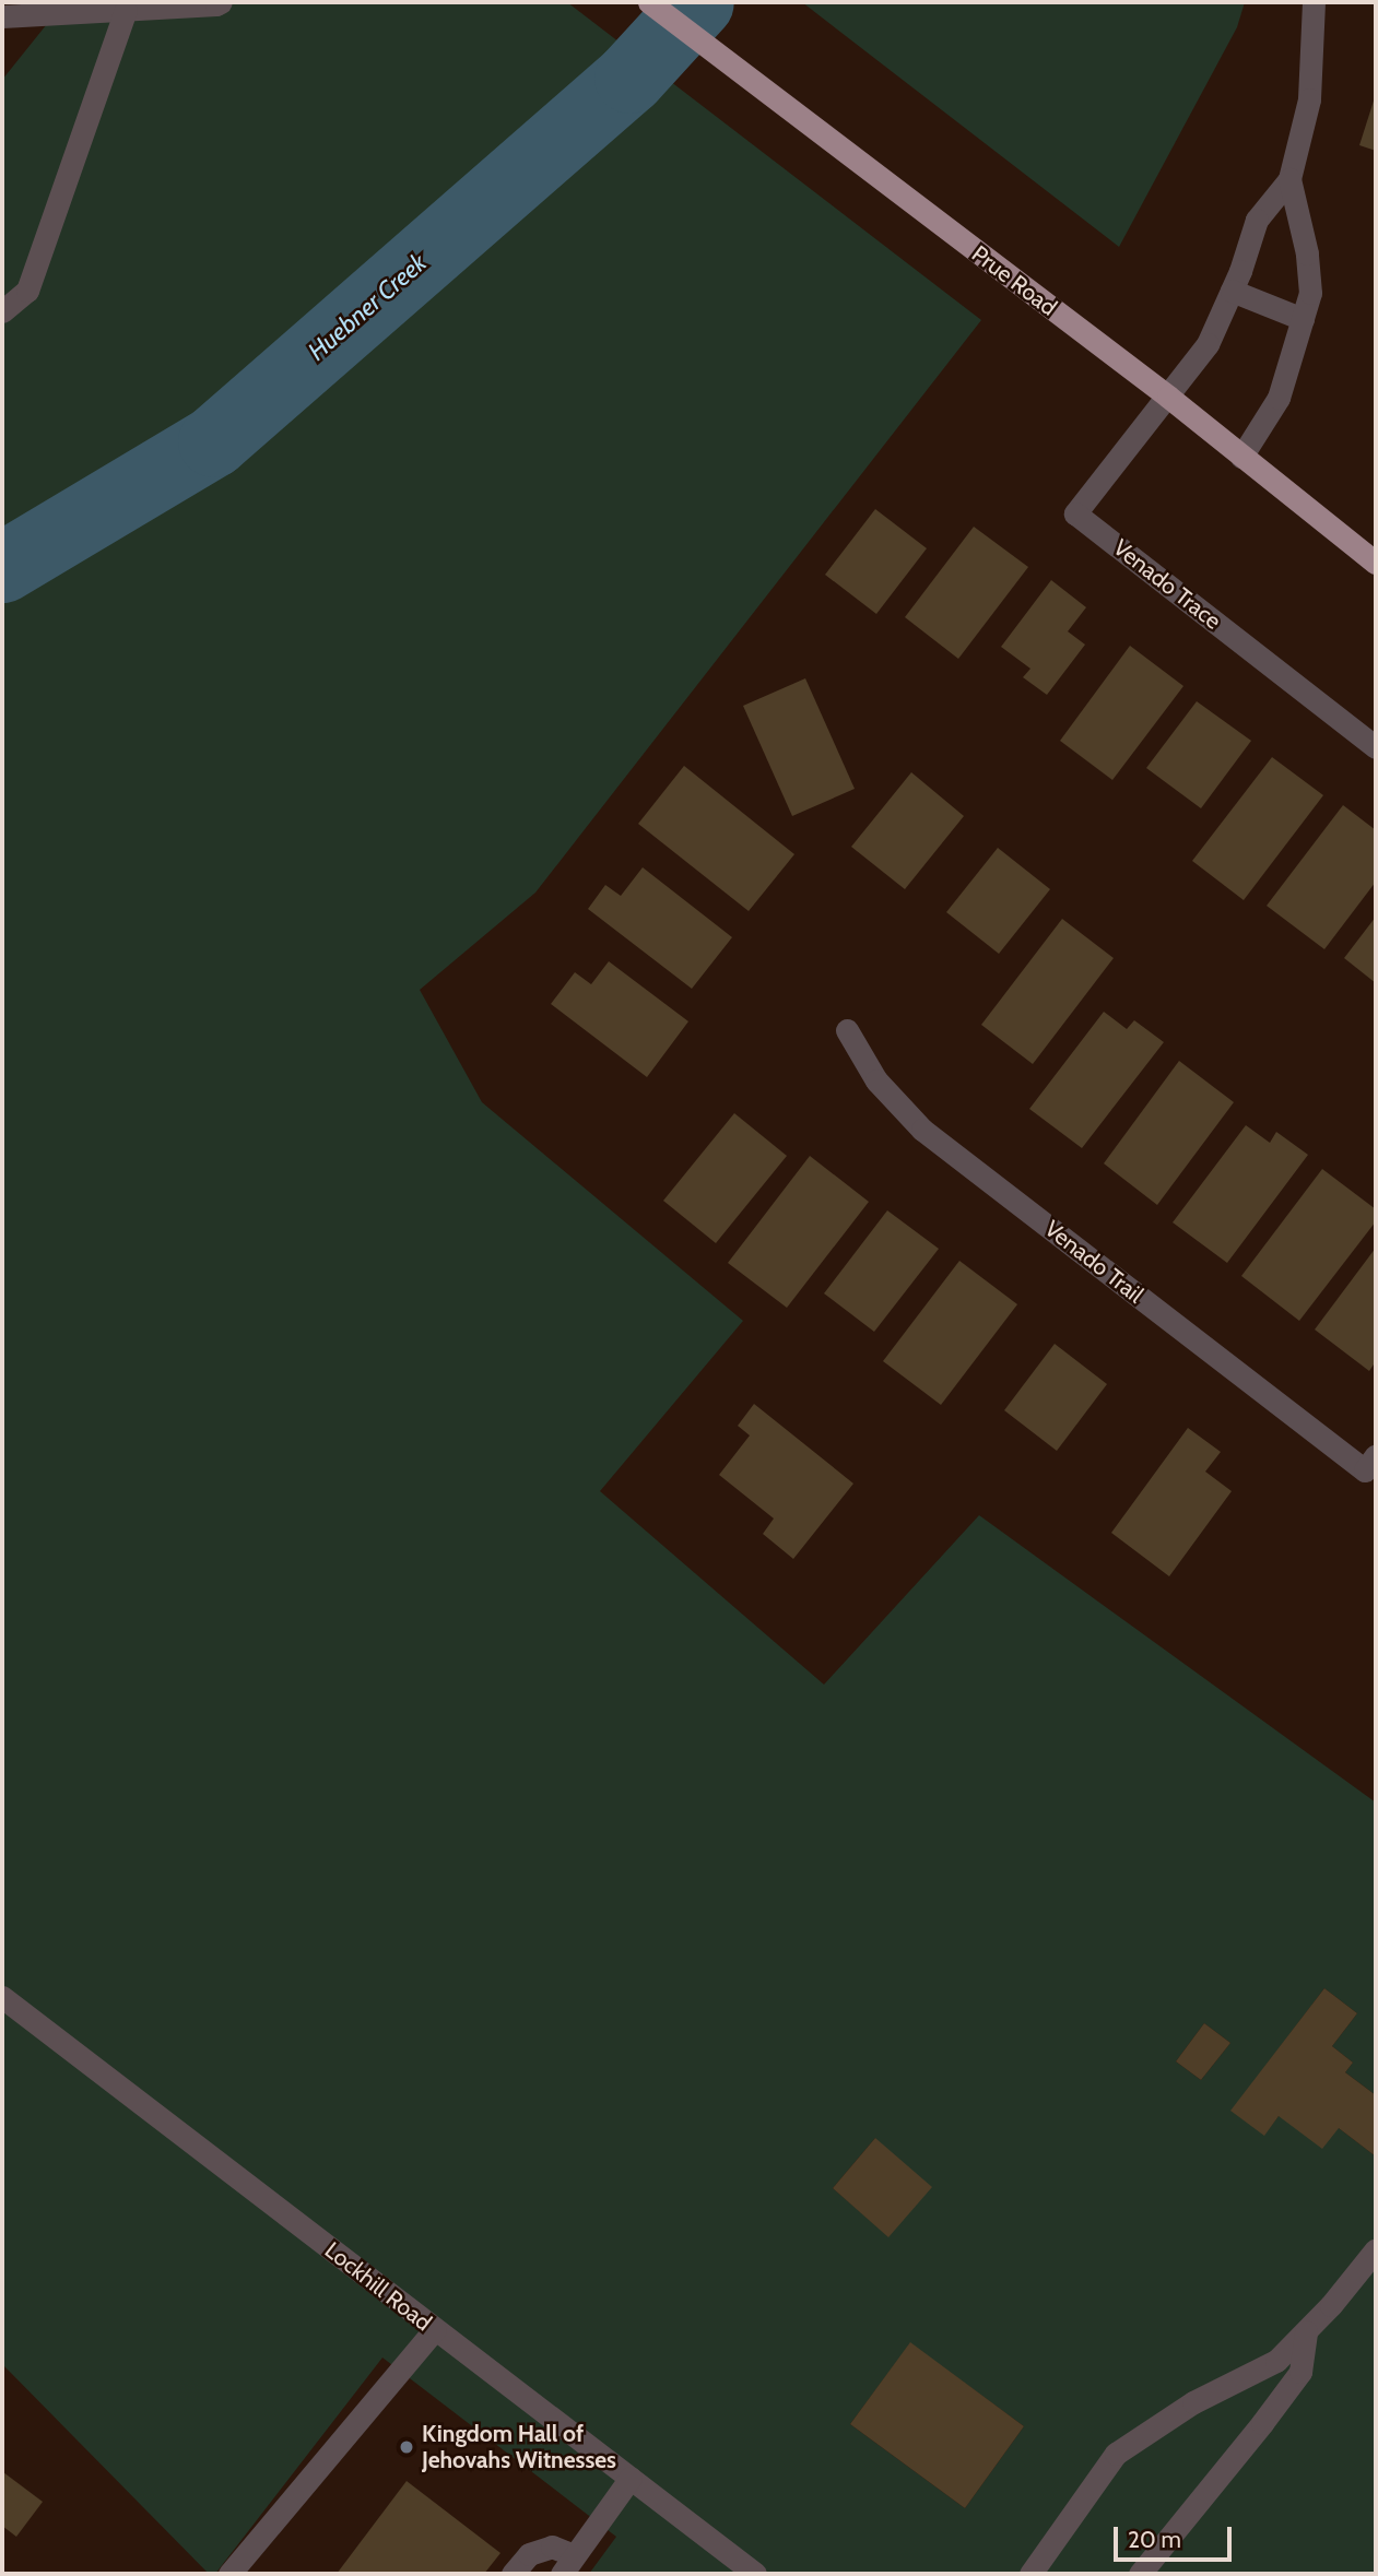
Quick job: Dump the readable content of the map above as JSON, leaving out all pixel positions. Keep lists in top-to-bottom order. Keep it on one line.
{"streets":{"main road":["Prue Road"],"street":["Venado Trace","Venado Trail","Lockhill Road"]},"crossings":[["Prue Road","Venado Trace"]],"water":["Huebner Creek"],"places":["Kingdom Hall of Jehovahs Witnesses"],"scale_bar":"20 m"}
